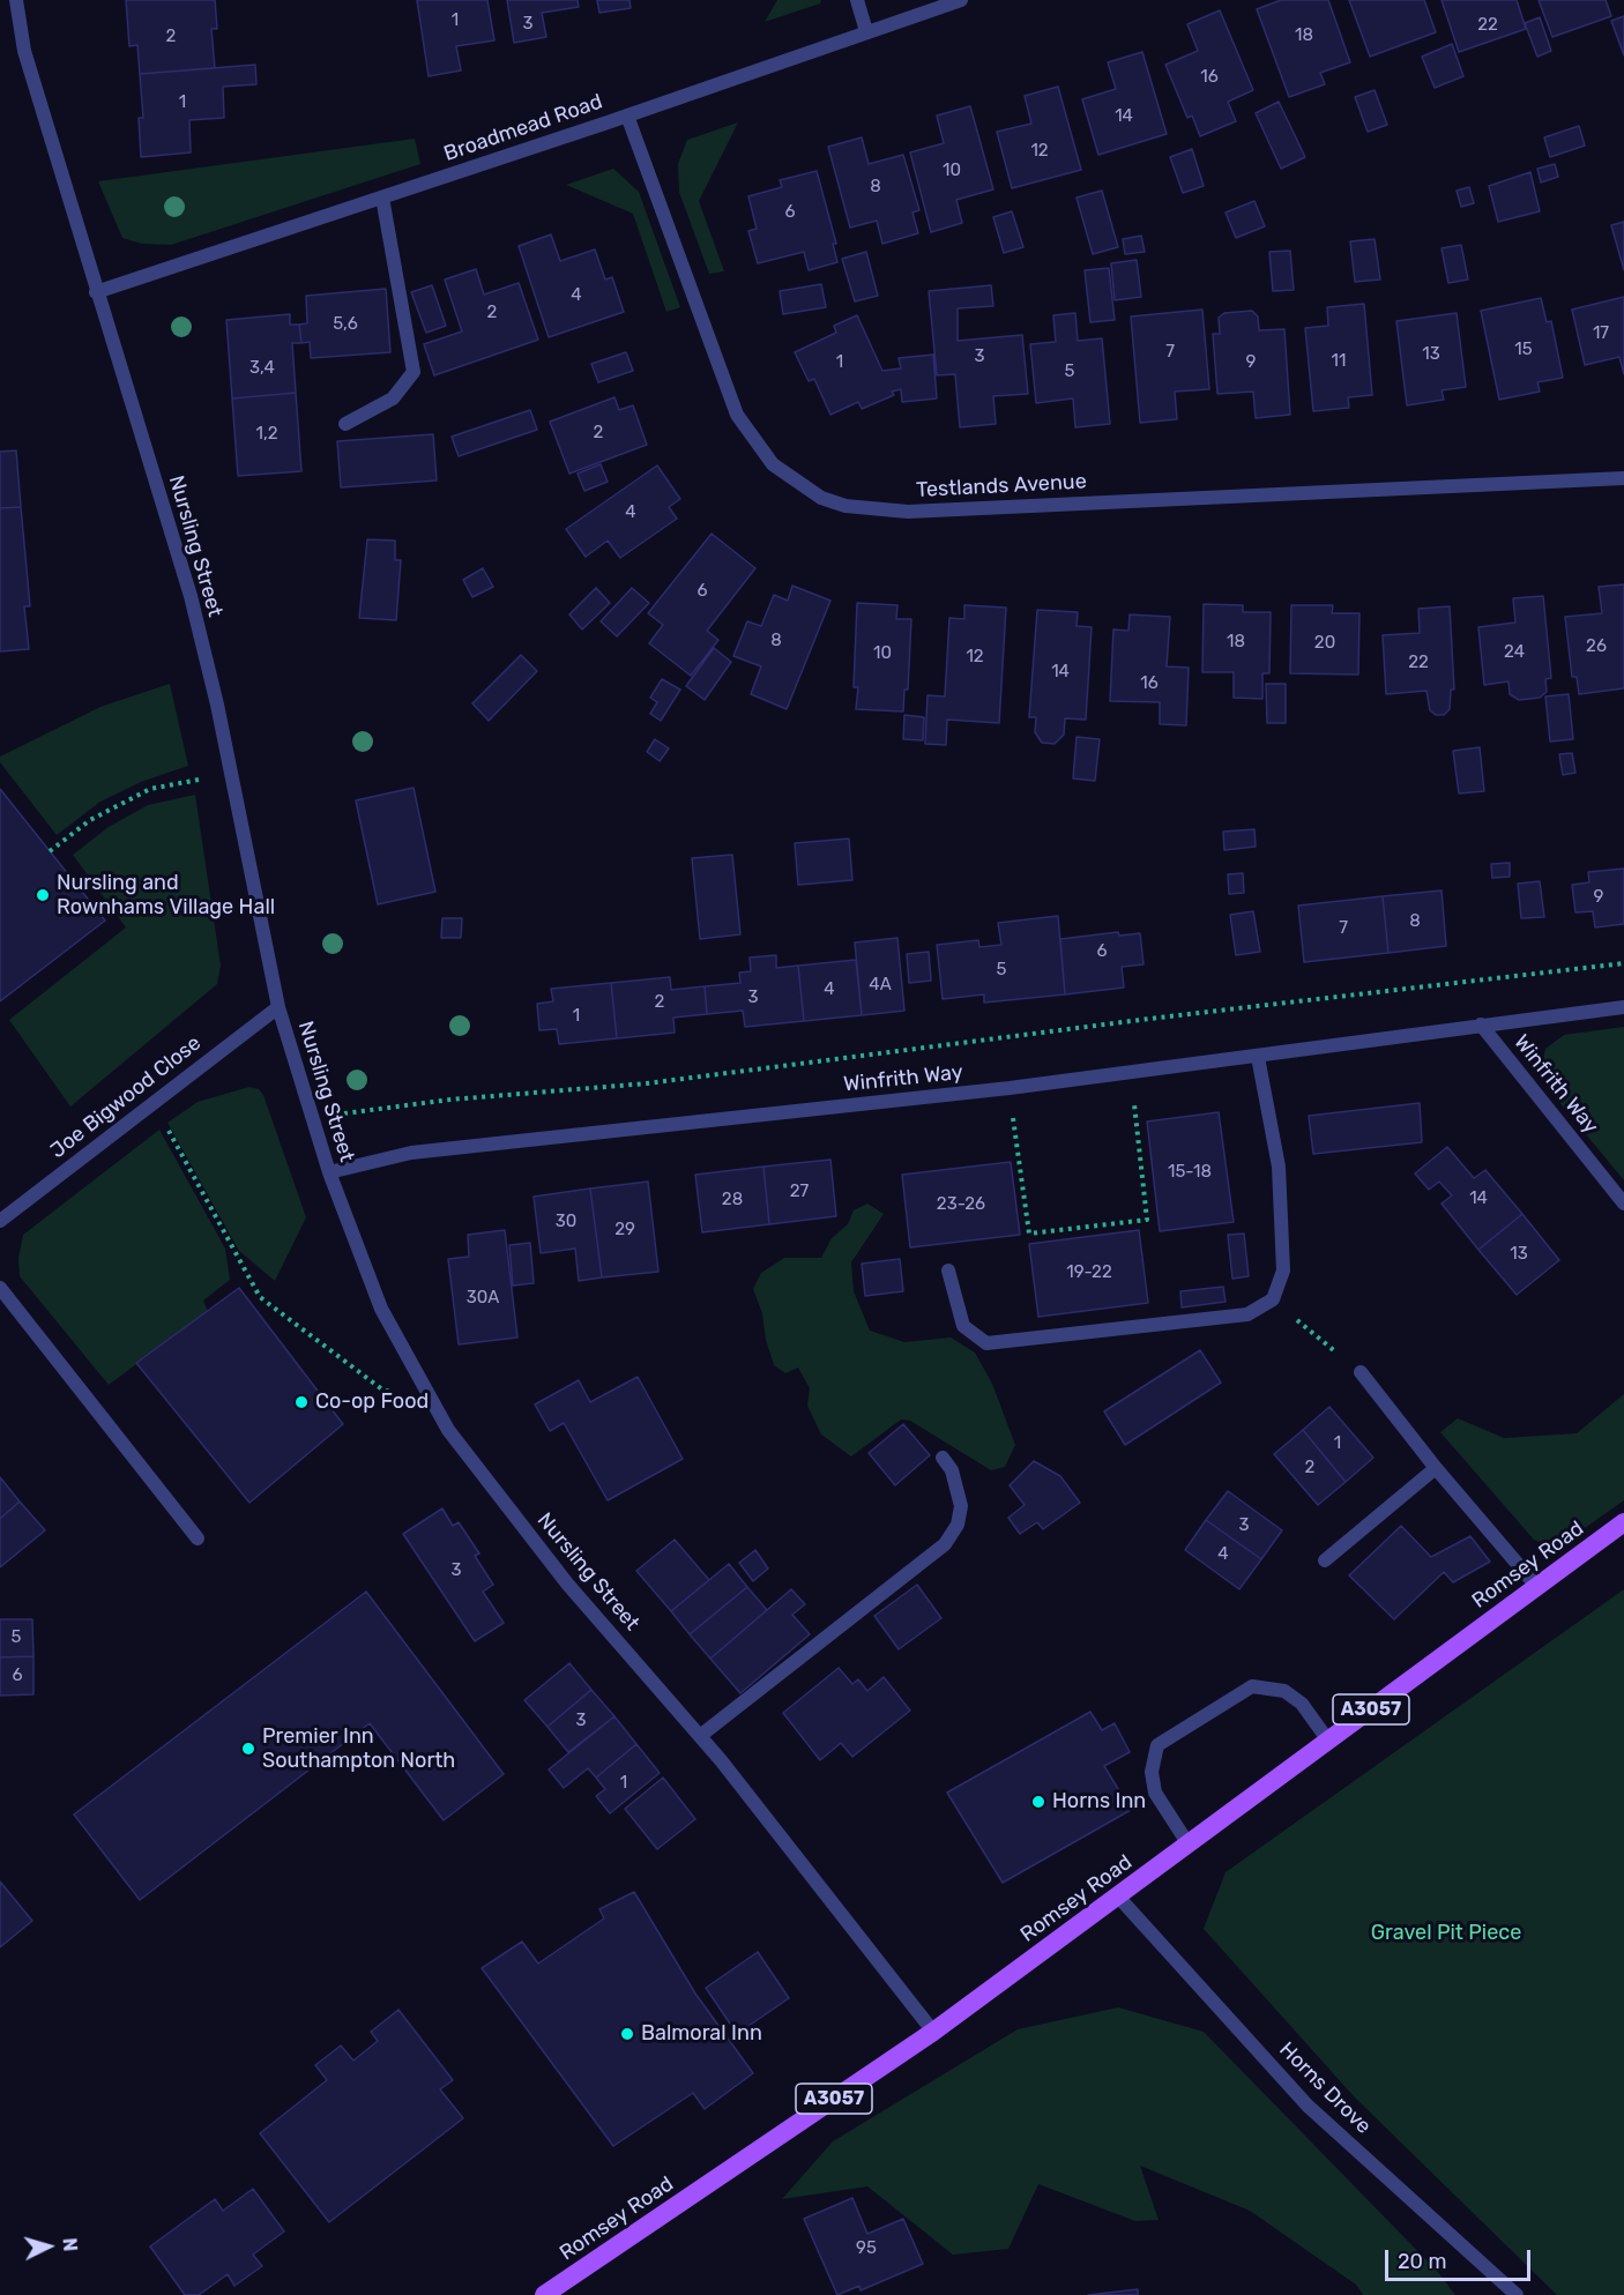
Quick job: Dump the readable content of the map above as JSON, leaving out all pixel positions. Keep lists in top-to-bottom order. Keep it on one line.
{"streets":{"main road":["Romsey Road","A3057"],"street":["Broadmead Road","Testlands Avenue","Nursling Street","Winfrith Way","Joe Bigwood Close","Horns Drove"]},"crossings":[["Broadmead Road","Testlands Avenue"],["Broadmead Road","Nursling Street"],["Nursling Street","Winfrith Way"],["Nursling Street","Joe Bigwood Close"],["Nursling Street","Romsey Road"],["Romsey Road","Horns Drove"]],"parks":["Gravel Pit Piece"],"places":["Nursling and Rownhams Village Hall","Co-op Food","Premier Inn Southampton North","Horns Inn","Balmoral Inn"],"house_numbers":["1","3","22","18","2","16","1","14","12","10","8","6","4","2","5,6","17","15","7","13","3","11","1","9","3,4","5","2","1,2","4","6","8","18","20","26","24","10","12","22","14","16","9","8","7","6","5","4A","4","3","2","1","15-18","27","14","28","23-26","30","29","13","19-22","30A","1","2","3","4","3","5","6","3","1","95"],"scale_bar":"20 m","north":"right"}
